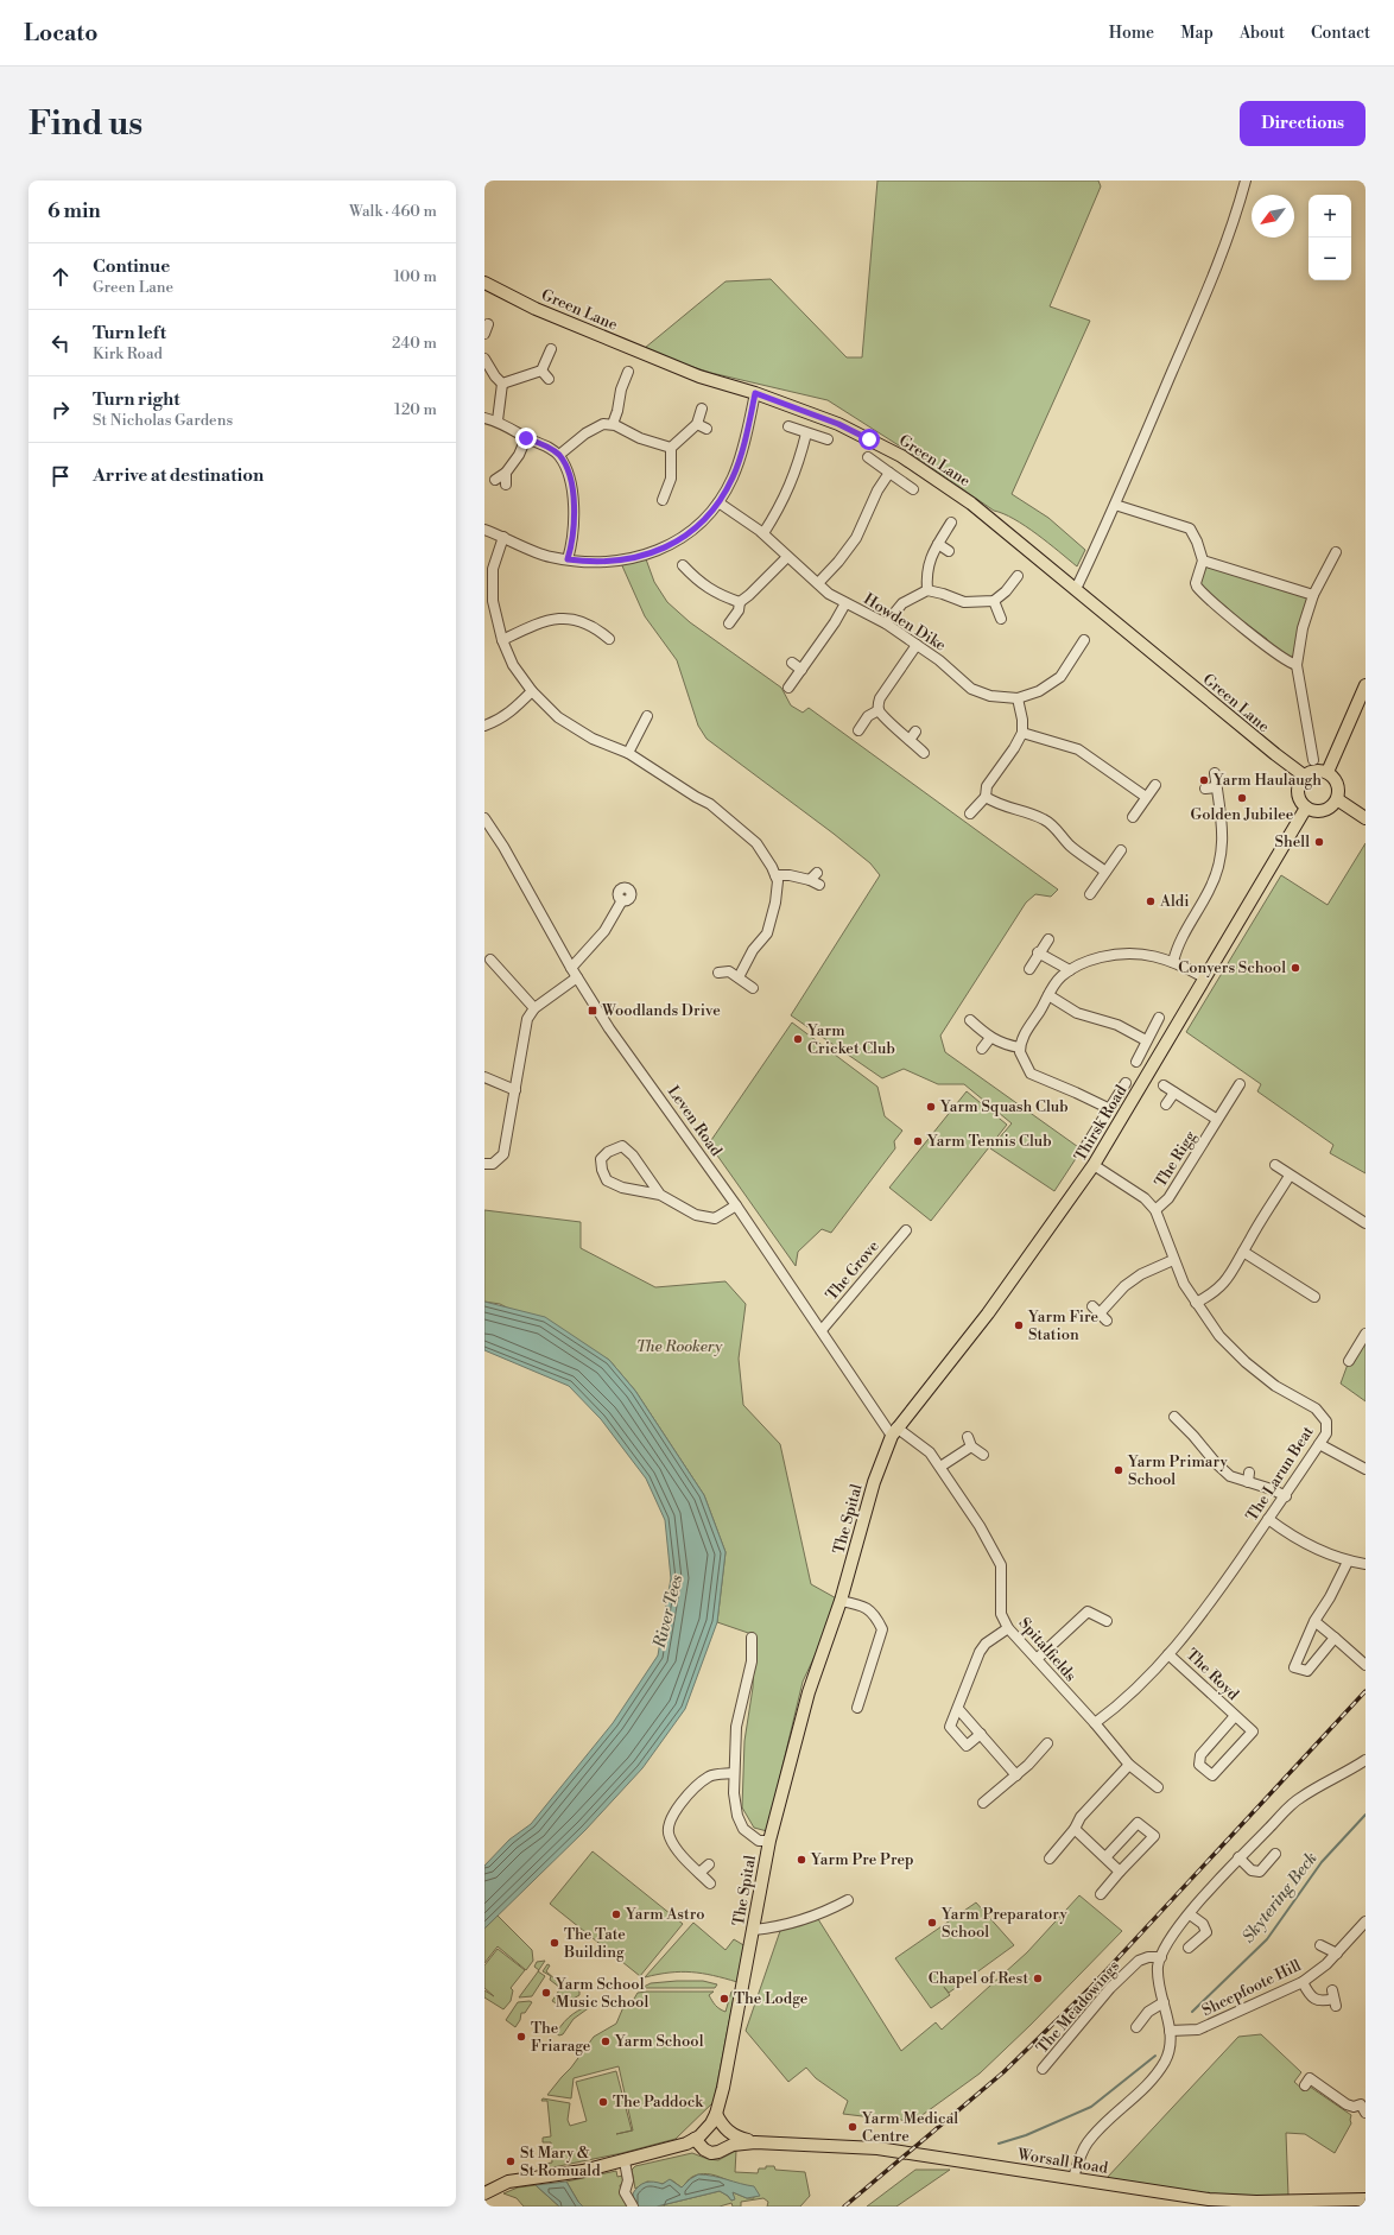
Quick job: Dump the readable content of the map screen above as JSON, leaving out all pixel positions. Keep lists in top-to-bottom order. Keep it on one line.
{"streets":{"main road":["Green Lane","Thirsk Road","The Spital","Worsall Road"],"street":["Howden Dike","Leven Road","The Rigg","The Grove","The Larun Beat","Spitalfields","The Royd","Sheepfoote Hill","The Meadowings"]},"crossings":[["Green Lane","Thirsk Road"],["Leven Road","Thirsk Road"],["Leven Road","The Grove"],["Leven Road","The Spital"],["Leven Road","Spitalfields"],["Thirsk Road","The Larun Beat"],["Thirsk Road","The Spital"],["Thirsk Road","Spitalfields"],["The Rigg","The Larun Beat"],["The Larun Beat","Spitalfields"],["The Larun Beat","The Royd"],["The Spital","Spitalfields"],["The Spital","Worsall Road"]],"water":["River Tees","Skytering Beck"],"parks":["The Rookery"],"places":{"other":["Yarm Haulaugh","Golden Jubilee","Shell","Aldi","Conyers School","Yarm Cricket Club","Yarm Squash Club","Yarm Tennis Club","Yarm Fire Station","Yarm Primary School","Yarm Pre Prep","Yarm Astro","Yarm Preparatory School","The Tate Building","Chapel of Rest","Yarm School Music School","The Lodge","The Friarage","Yarm School","The Paddock","Yarm Medical Centre","St Mary & St Romuald"],"transit":["Woodlands Drive"]},"north":"bottom left","page":{"header":"Locato","nav":["Home","Map","About","Contact"],"buttons":"Directions","title":"Find us","heading":["6 min","Walk · 460 m"],"map_buttons":["+","−"],"list":[["Continue","Green Lane","100 m"],["Turn left","Kirk Road","240 m"],["Turn right","St Nicholas Gardens","120 m"],"Arrive at destination"]}}
